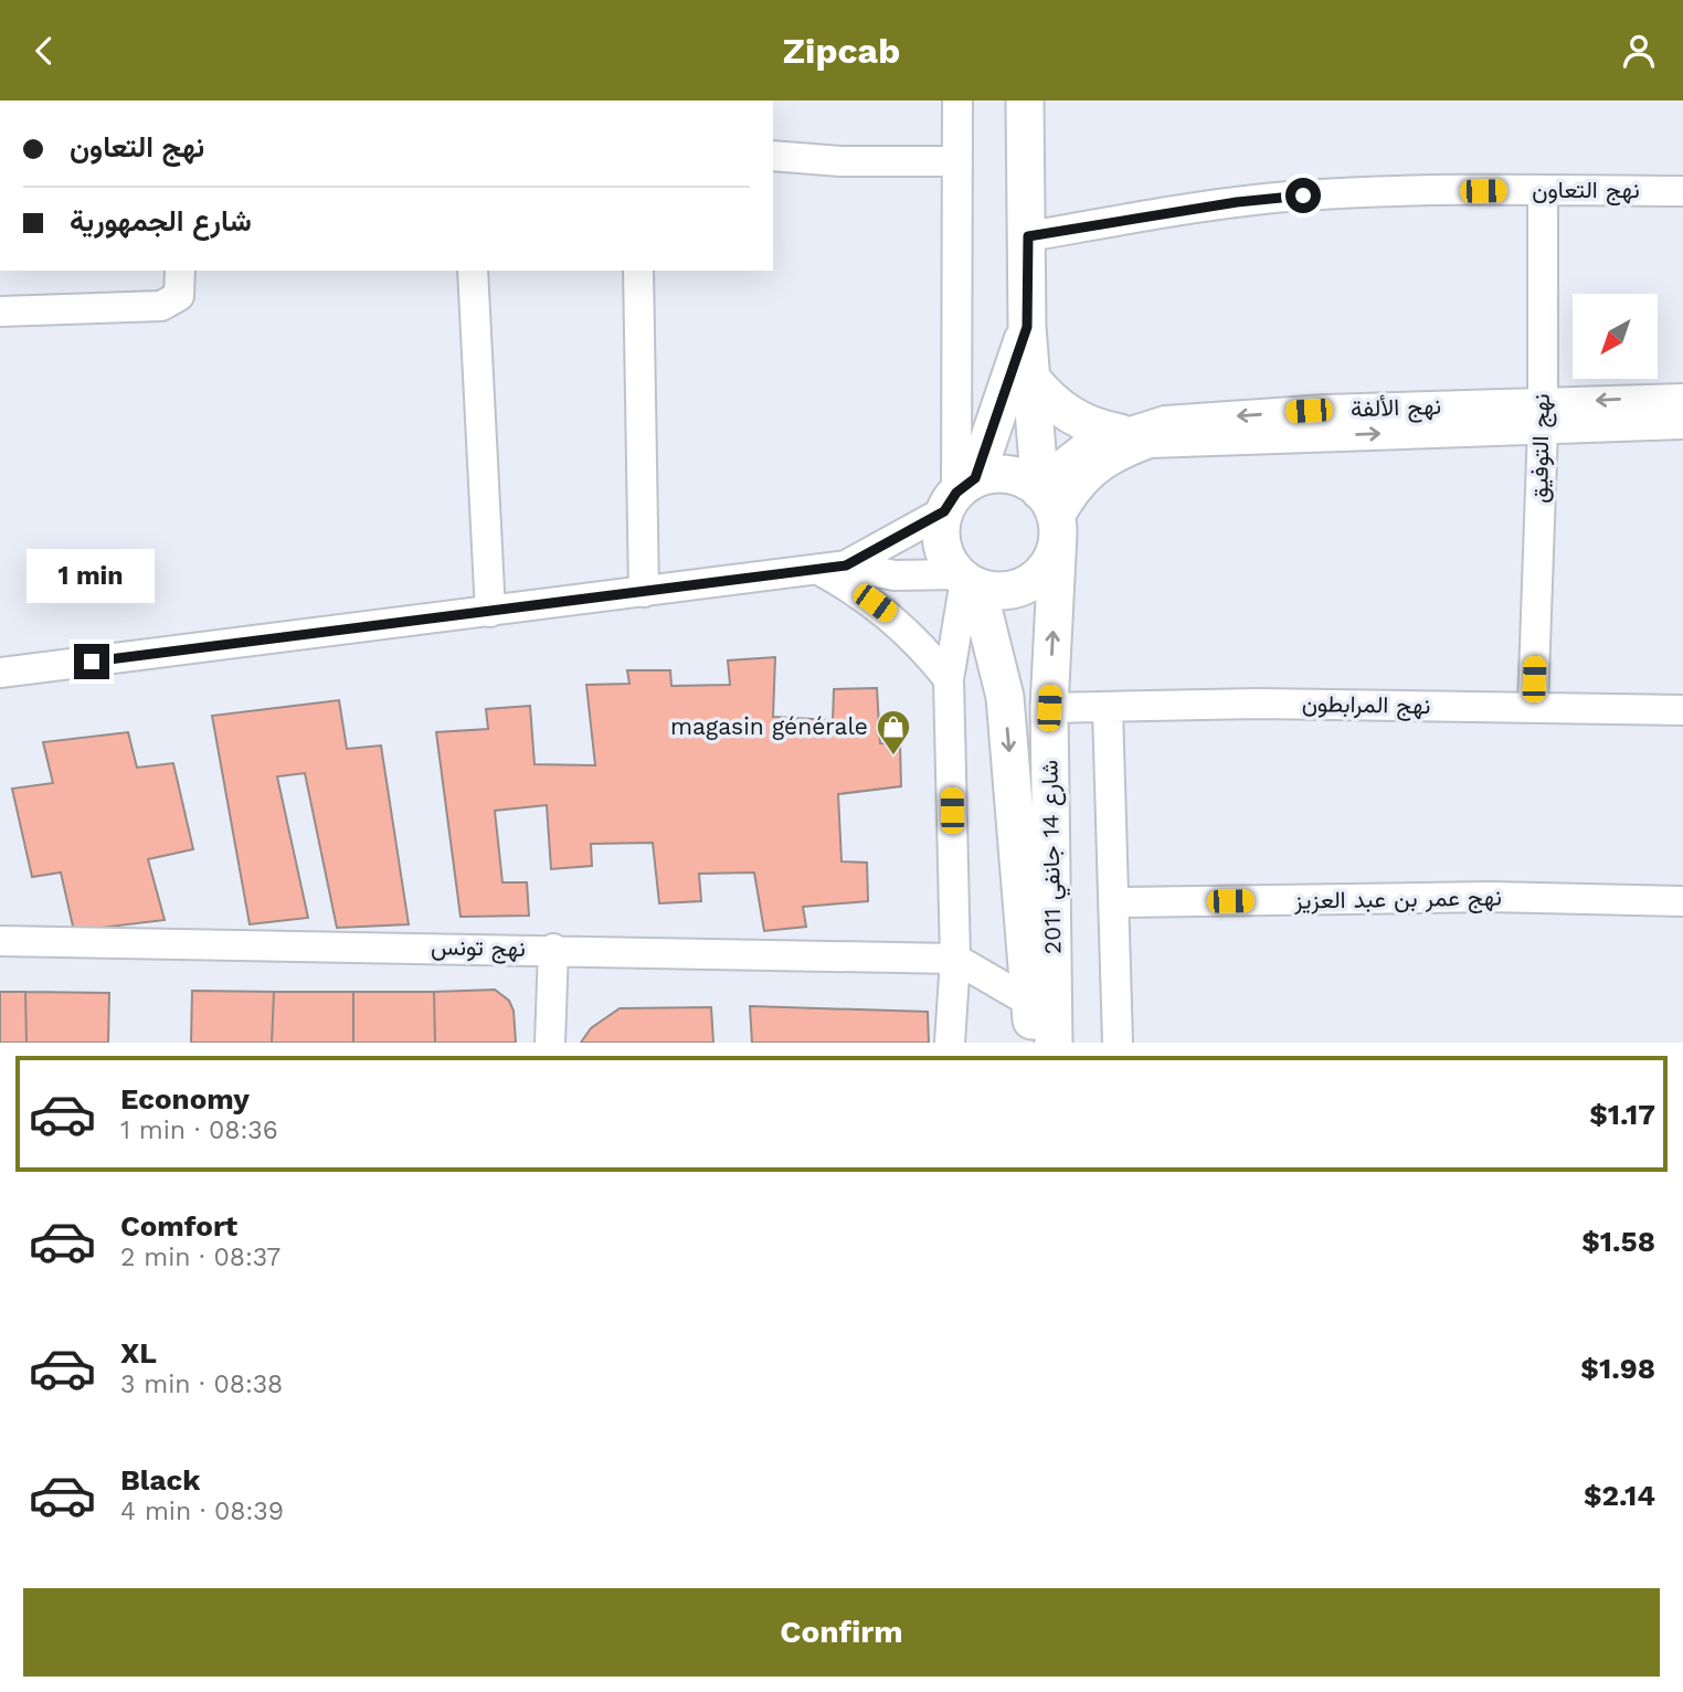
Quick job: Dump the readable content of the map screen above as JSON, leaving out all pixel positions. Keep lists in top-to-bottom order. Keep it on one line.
{"streets":{"main road":["شارع 14 جانفي 2011"],"street":["نهج التعاون","نهج الألفة","نهج التوفيق","نهج المرابطون","نهج عمر بن عبد العزيز","نهج تونس"]},"crossings":[["نهج التعاون","نهج التوفيق"],["نهج الألفة","نهج التوفيق"],["نهج الألفة","شارع 14 جانفي 2011"],["نهج التوفيق","نهج المرابطون"],["نهج المرابطون","شارع 14 جانفي 2011"]],"places":{"shop":["magasin générale"]},"north":"bottom left","page":{"header":"Zipcab","banner":["نهج التعاون","شارع الجمهورية"],"bubble":"1 min","list":[{"name":"Economy","note":"1 min · 08:36","value":"$1.17"},{"name":"Comfort","note":"2 min · 08:37","value":"$1.58"},{"name":"XL","note":"3 min · 08:38","value":"$1.98"},{"name":"Black","note":"4 min · 08:39","value":"$2.14"}],"buttons":"Confirm"}}
